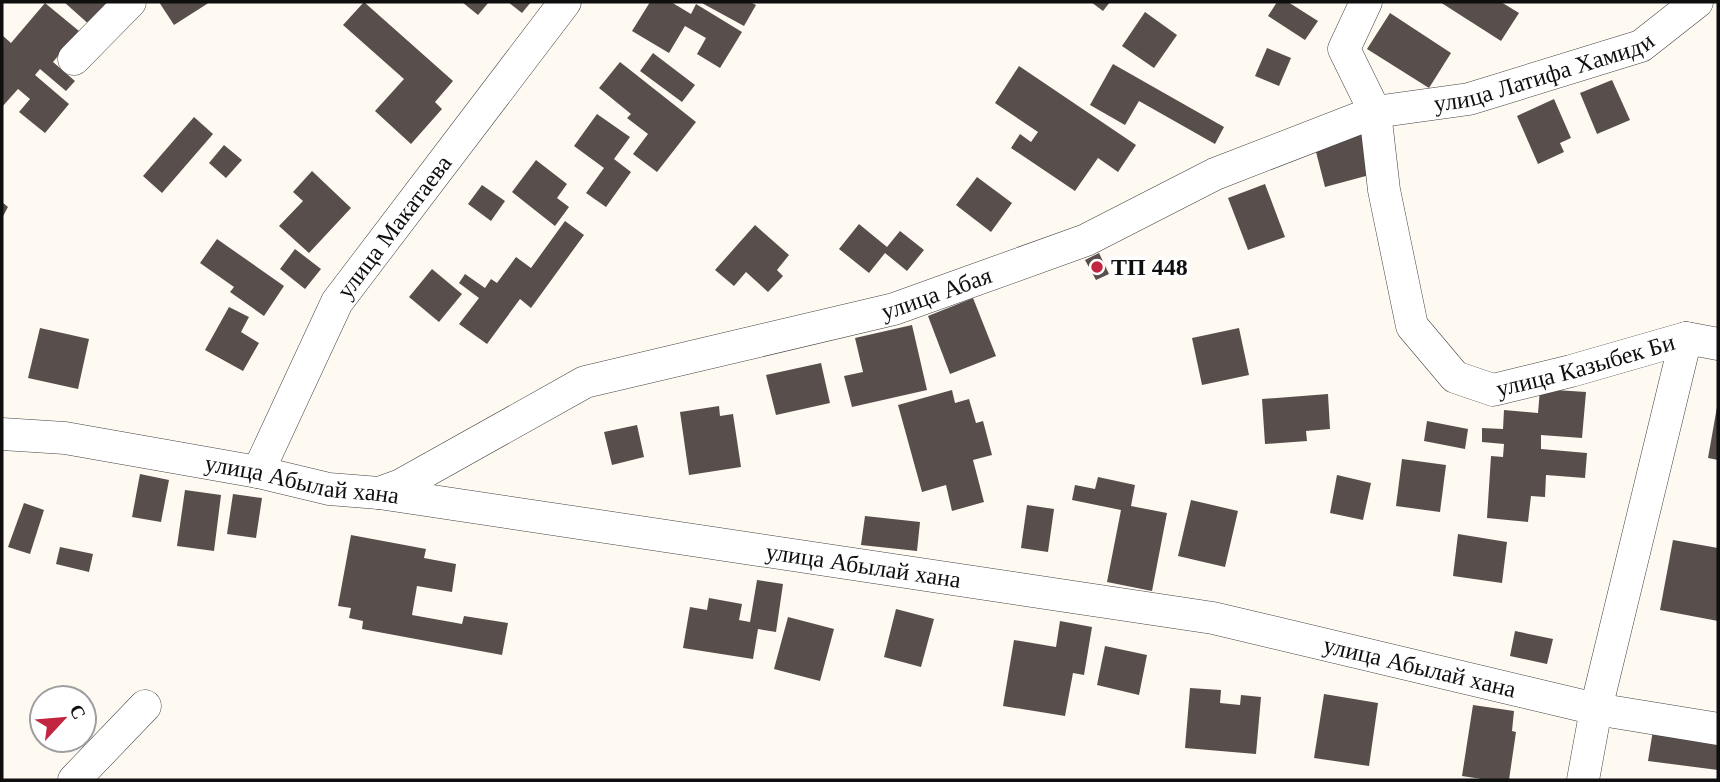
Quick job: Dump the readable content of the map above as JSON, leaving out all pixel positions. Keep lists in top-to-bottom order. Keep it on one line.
{"streets":{"street":["улица Латифа Хамиди","улица Макатаева","улица Абая","улица Казыбек Би","улица Абылай хана"]},"crossings":[["улица Латифа Хамиди","улица Абая"],["улица Латифа Хамиди","улица Казыбек Би"],["улица Макатаева","улица Абылай хана"],["улица Абая","улица Казыбек Би"],["улица Абая","улица Абылай хана"]],"places":["ТП 448"],"north":"top right"}
